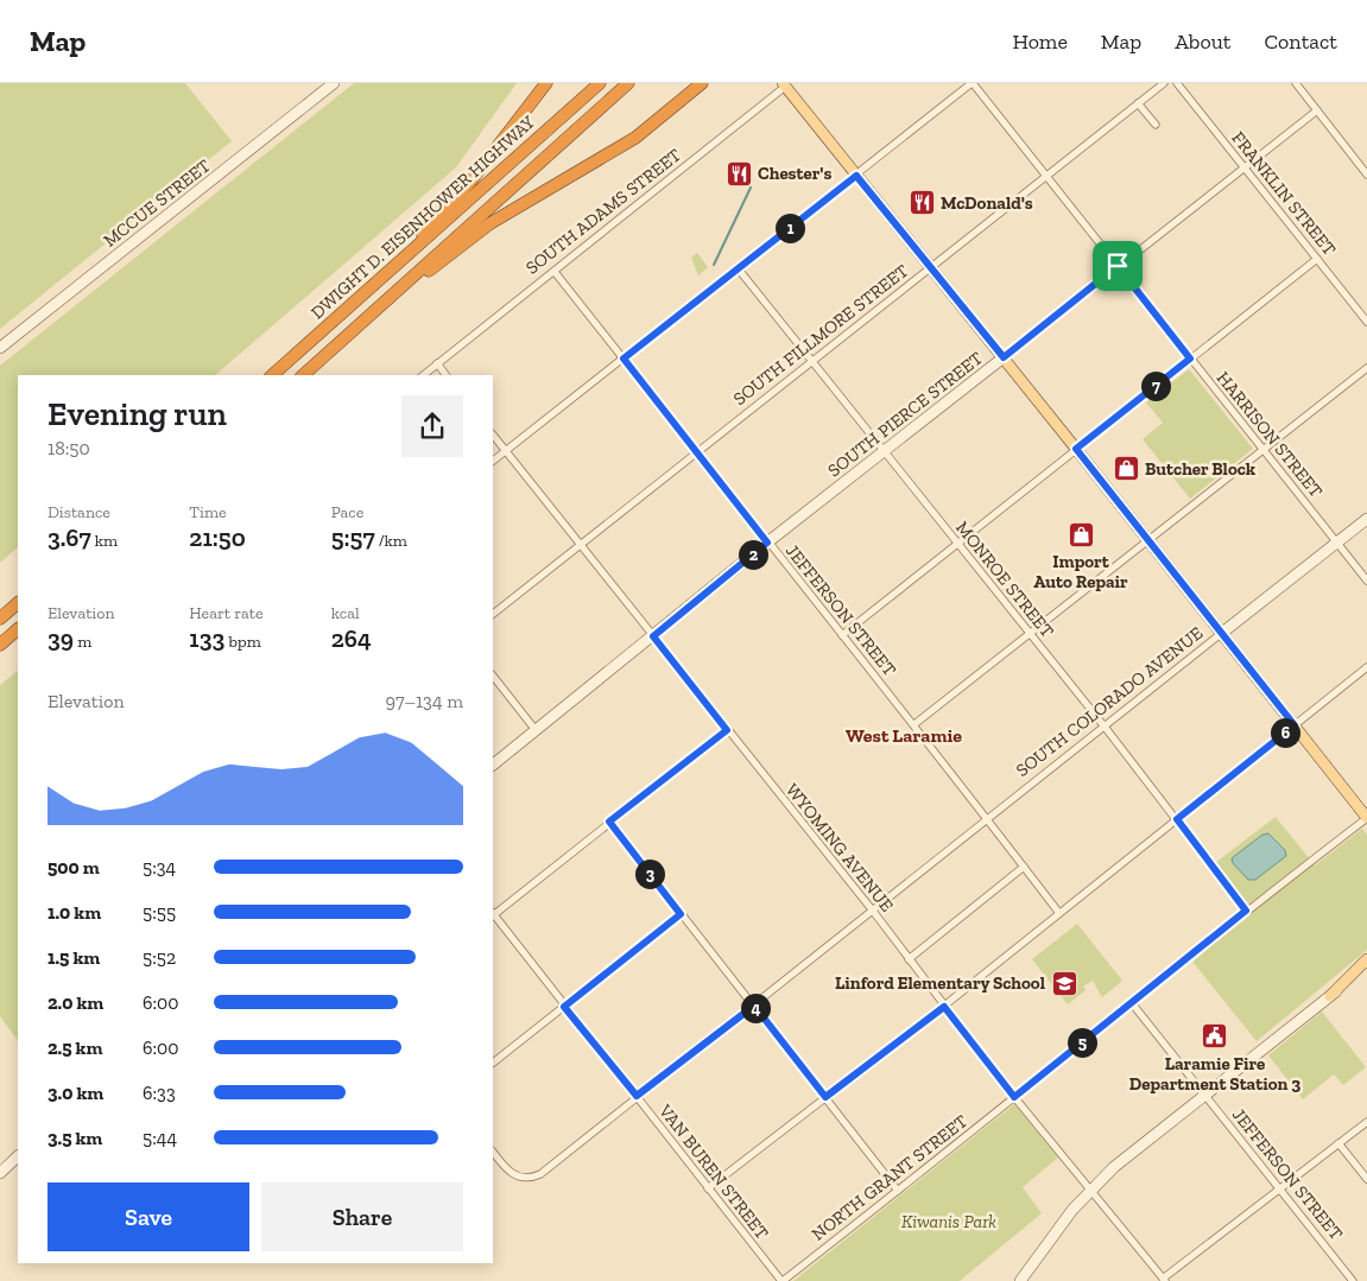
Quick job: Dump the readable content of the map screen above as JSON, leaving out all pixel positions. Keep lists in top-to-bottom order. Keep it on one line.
{"streets":{"highway":["DWIGHT D. EISENHOWER HIGHWAY"],"main road":["MCCUE STREET","SOUTH PIERCE STREET","SOUTH COLORADO AVENUE"],"street":["FRANKLIN STREET","SOUTH ADAMS STREET","SOUTH FILLMORE STREET","HARRISON STREET","MONROE STREET","JEFFERSON STREET","WYOMING AVENUE","VAN BUREN STREET","NORTH GRANT STREET"]},"crossings":[["FRANKLIN STREET","SOUTH PIERCE STREET"],["SOUTH ADAMS STREET","JEFFERSON STREET"],["SOUTH FILLMORE STREET","HARRISON STREET"],["SOUTH FILLMORE STREET","MONROE STREET"],["SOUTH FILLMORE STREET","JEFFERSON STREET"],["SOUTH FILLMORE STREET","WYOMING AVENUE"],["SOUTH PIERCE STREET","HARRISON STREET"],["SOUTH PIERCE STREET","MONROE STREET"],["SOUTH PIERCE STREET","JEFFERSON STREET"],["SOUTH PIERCE STREET","WYOMING AVENUE"],["HARRISON STREET","SOUTH COLORADO AVENUE"],["MONROE STREET","SOUTH COLORADO AVENUE"],["MONROE STREET","NORTH GRANT STREET"],["JEFFERSON STREET","SOUTH COLORADO AVENUE"],["JEFFERSON STREET","NORTH GRANT STREET"],["SOUTH COLORADO AVENUE","WYOMING AVENUE"],["SOUTH COLORADO AVENUE","VAN BUREN STREET"],["WYOMING AVENUE","NORTH GRANT STREET"],["VAN BUREN STREET","NORTH GRANT STREET"]],"districts":["West Laramie"],"parks":["Kiwanis Park"],"places":{"restaurant":["Chester's","McDonald's"],"shop":["Butcher Block","Import Auto Repair"],"school or university":["Linford Elementary School"],"public building":["Laramie Fire Department Station 3"]},"page":{"header":"Map","nav":["Home","Map","About","Contact"],"pins":["1","7","2","6","3","4","5"],"heading":["Evening run","18:50"],"stats":[["Distance","3.67 km"],["Time","21:50"],["Pace","5:57 /km"],["Elevation","39 m"],["Heart rate","133 bpm"],["kcal","264"]],"chart":["Elevation","97–134 m"],"list":[{"name":"500 m","note":"5:34"},{"name":"1.0 km","note":"5:55"},{"name":"1.5 km","note":"5:52"},{"name":"2.0 km","note":"6:00"},{"name":"2.5 km","note":"6:00"},{"name":"3.0 km","note":"6:33"},{"name":"3.5 km","note":"5:44"}],"buttons":["Save","Share"]}}
